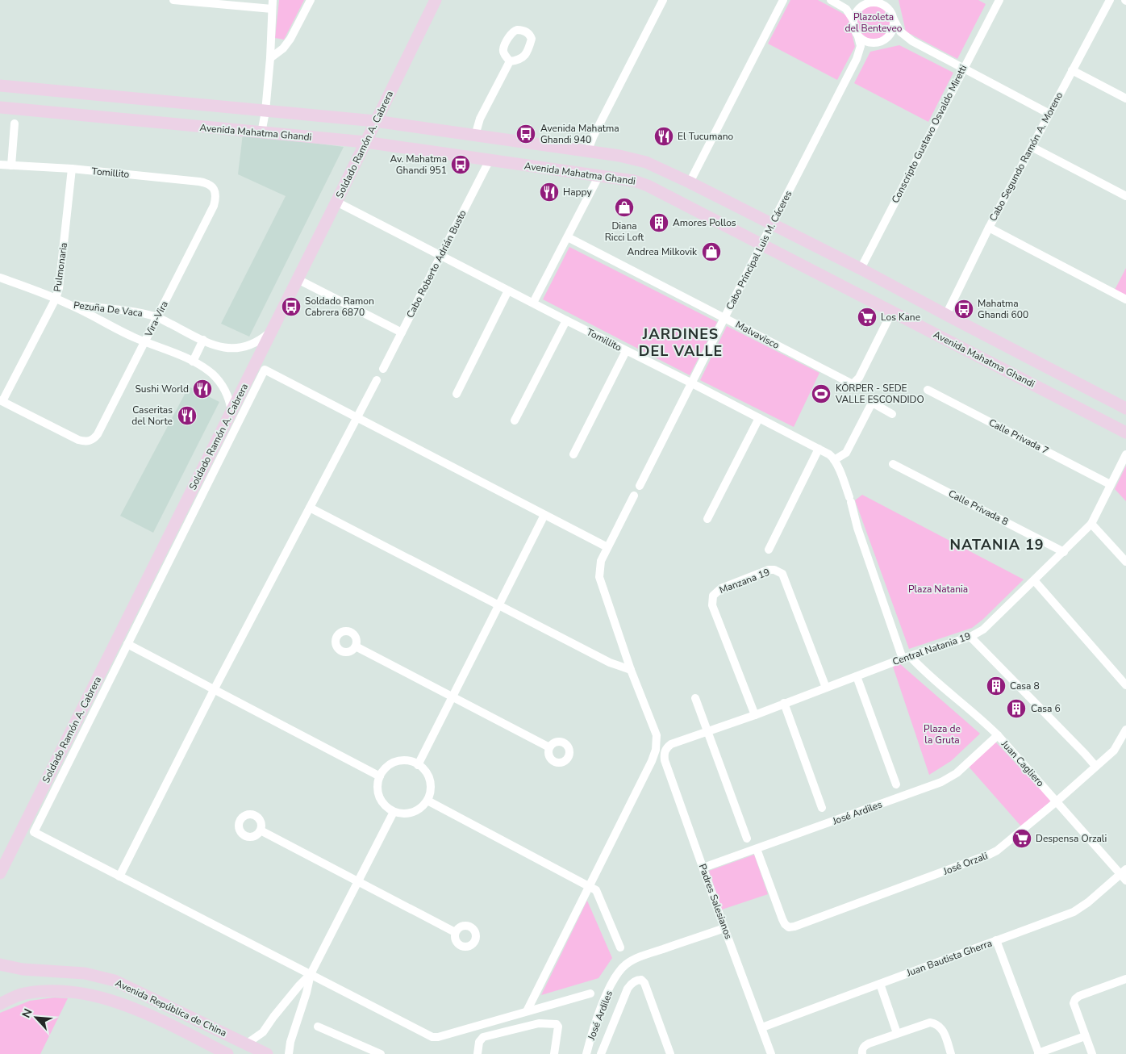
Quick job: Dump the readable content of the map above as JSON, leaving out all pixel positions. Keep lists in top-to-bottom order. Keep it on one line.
{"streets":{"main road":["Avenida Mahatma Ghandi","Soldado Ramón A. Cabrera","Avenida República de China"],"street":["Conscripto Gustavo Osvaldo Miretti","Cabo Segundo Ramón A. Moreno","Tomillito","Cabo Principal Luis M. Cáceres","Cabo Roberto Adrián Busto","Pulmonaria","Pezuña De Vaca","Vira-Vira","Malvavisco","Calle Privada 7","Calle Privada 8","Manzana 19","Central Natania 19","Juan Cagliero","José Ardiles","José Orzali","Padres Salesianos","Juan Bautista Gherra"]},"crossings":[["Avenida Mahatma Ghandi","Soldado Ramón A. Cabrera"],["Avenida Mahatma Ghandi","Cabo Principal Luis M. Cáceres"],["Avenida Mahatma Ghandi","Cabo Roberto Adrián Busto"],["Avenida Mahatma Ghandi","Malvavisco"],["Soldado Ramón A. Cabrera","Tomillito"],["Tomillito","Cabo Principal Luis M. Cáceres"],["Tomillito","Cabo Roberto Adrián Busto"],["Tomillito","Pulmonaria"],["Tomillito","Vira-Vira"],["Cabo Principal Luis M. Cáceres","Malvavisco"],["Pulmonaria","Vira-Vira"],["Pezuña De Vaca","Vira-Vira"],["Calle Privada 7","Central Natania 19"],["Calle Privada 8","Central Natania 19"],["Manzana 19","Central Natania 19"],["Central Natania 19","Juan Cagliero"],["Central Natania 19","Padres Salesianos"],["Juan Cagliero","José Ardiles"],["Juan Cagliero","José Orzali"],["Juan Cagliero","Juan Bautista Gherra"],["José Ardiles","José Orzali"],["José Ardiles","Padres Salesianos"],["Padres Salesianos","Juan Bautista Gherra"]],"districts":["JARDINES DEL VALLE","NATANIA 19"],"parks":["Plazoleta del Benteveo","Plaza Natania","Plaza de la Gruta"],"places":{"bus stop":["Avenida Mahatma Ghandi 940","Av. Mahatma Ghandi 951","Soldado Ramon Cabrera 6870","Mahatma Ghandi 600"],"restaurant":["El Tucumano","Happy","Sushi World","Caseritas del Norte"],"shop":["Diana Ricci Loft","Andrea Milkovik"],"building":["Amores Pollos","Casa 8","Casa 6"],"supermarket":["Los Kane","Despensa Orzali"],"sports":["KÖRPER - SEDE VALLE ESCONDIDO"]},"north":"top left"}
